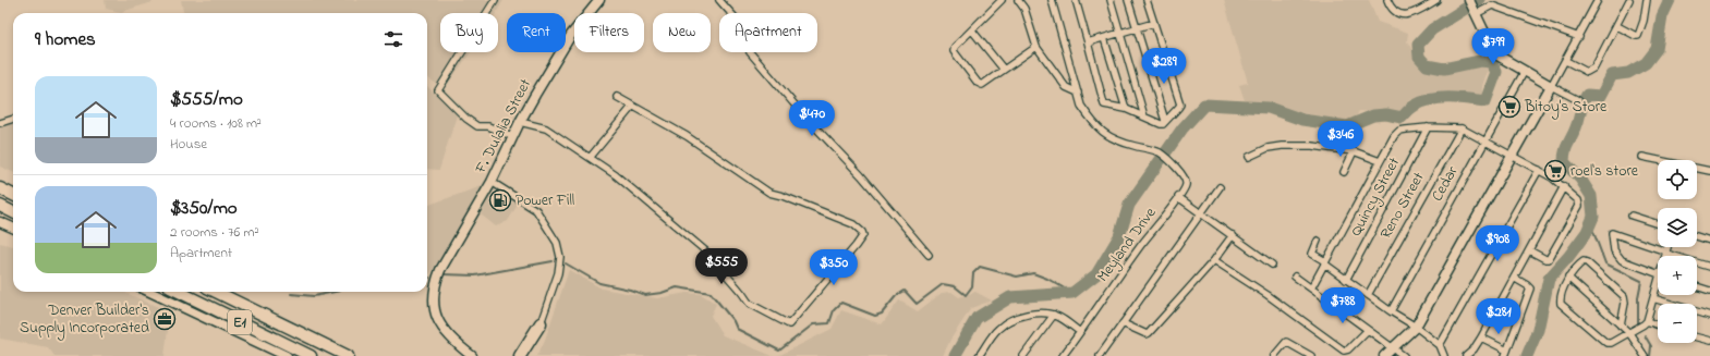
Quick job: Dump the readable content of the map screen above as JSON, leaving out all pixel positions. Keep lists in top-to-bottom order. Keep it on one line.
{"streets":{"highway":["E1"],"street":["F. Dulalia Street","Cedar","Quincy Street","Reno Street","Meyland Drive"]},"places":{"supermarket":["Bitoy's Store","roel's store"],"fuel station":["Power Fill"],"office":["Denver Builder's Supply Incorporated"]},"page":{"chip":["Buy","Rent","Filters","New","Apartment"],"heading":"9 homes","price":["$799","$289","$470","$346","$908","$555","$350","$788","$281"],"list":[{"name":"$555/mo","note":"4 rooms · 108 m² · House"},{"name":"$350/mo","note":"2 rooms · 76 m² · Apartment"}],"map_buttons":["+","−"]}}
